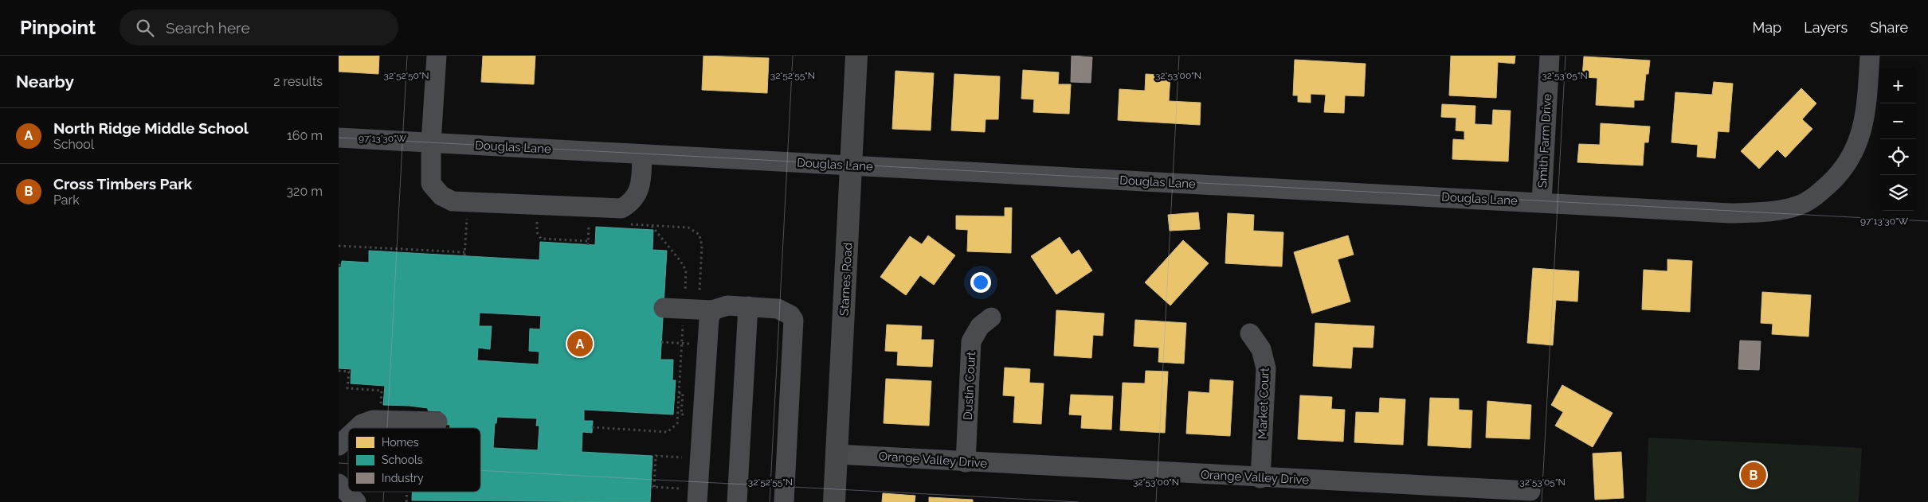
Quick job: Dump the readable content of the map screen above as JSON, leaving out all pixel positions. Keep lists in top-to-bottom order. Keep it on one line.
{"streets":{"main road":["Starnes Road"],"street":["Smith Farm Drive","Douglas Lane","Dustin Court","Market Court","Orange Valley Drive"]},"crossings":[["Smith Farm Drive","Douglas Lane"],["Douglas Lane","Starnes Road"],["Starnes Road","Orange Valley Drive"],["Dustin Court","Orange Valley Drive"],["Market Court","Orange Valley Drive"]],"legend":["Homes","Schools","Industry"],"page":{"header":"Pinpoint","search":"Search here","nav":["Map","Layers","Share"],"heading":["Nearby","2 results"],"map_buttons":["+","−"],"list":[{"mark":"A","name":"North Ridge Middle School","note":"School","value":"160 m"},{"mark":"B","name":"Cross Timbers Park","note":"Park","value":"320 m"}],"pins":["A","B"]},"coordinates":["32°52'50\"N","32°52'55\"N","32°53'00\"N","32°53'05\"N","97°13'30\"W"]}
